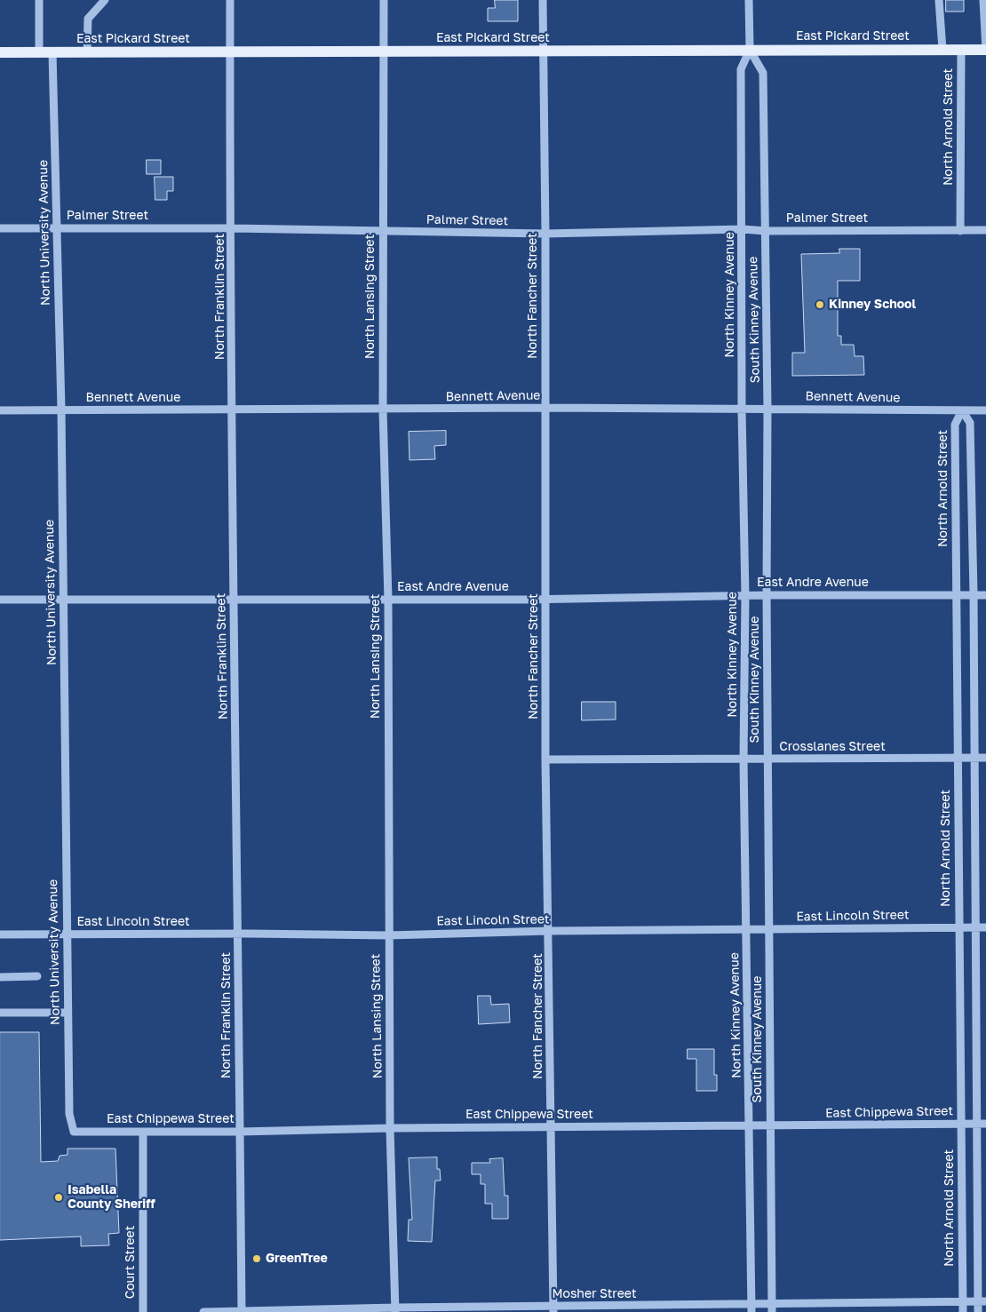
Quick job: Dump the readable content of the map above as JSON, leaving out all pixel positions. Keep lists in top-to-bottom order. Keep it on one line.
{"streets":{"main road":["East Pickard Street"],"street":["North Arnold Street","Palmer Street","North University Avenue","North Kinney Avenue","North Fancher Street","North Franklin Street","North Lansing Street","South Kinney Avenue","Bennett Avenue","East Andre Avenue","Crosslanes Street","East Lincoln Street","East Chippewa Street","Court Street","Mosher Street"]},"crossings":[["East Pickard Street","North Arnold Street"],["East Pickard Street","North University Avenue"],["East Pickard Street","North Kinney Avenue"],["East Pickard Street","North Fancher Street"],["East Pickard Street","North Franklin Street"],["East Pickard Street","North Lansing Street"],["East Pickard Street","South Kinney Avenue"],["North Arnold Street","Palmer Street"],["North Arnold Street","Bennett Avenue"],["North Arnold Street","East Andre Avenue"],["North Arnold Street","Crosslanes Street"],["North Arnold Street","East Lincoln Street"],["North Arnold Street","East Chippewa Street"],["North Arnold Street","Mosher Street"],["Palmer Street","North University Avenue"],["Palmer Street","North Kinney Avenue"],["Palmer Street","North Fancher Street"],["Palmer Street","North Franklin Street"],["Palmer Street","North Lansing Street"],["Palmer Street","South Kinney Avenue"],["North University Avenue","Bennett Avenue"],["North University Avenue","East Andre Avenue"],["North University Avenue","East Lincoln Street"],["North University Avenue","East Chippewa Street"],["North Kinney Avenue","South Kinney Avenue"],["North Kinney Avenue","Bennett Avenue"],["North Kinney Avenue","East Andre Avenue"],["North Kinney Avenue","Crosslanes Street"],["North Kinney Avenue","East Lincoln Street"],["North Kinney Avenue","East Chippewa Street"],["North Kinney Avenue","Mosher Street"],["North Fancher Street","Bennett Avenue"],["North Fancher Street","East Andre Avenue"],["North Fancher Street","Crosslanes Street"],["North Fancher Street","East Lincoln Street"],["North Fancher Street","East Chippewa Street"],["North Fancher Street","Mosher Street"],["North Franklin Street","Bennett Avenue"],["North Franklin Street","East Andre Avenue"],["North Franklin Street","East Lincoln Street"],["North Franklin Street","East Chippewa Street"],["North Franklin Street","Mosher Street"],["North Lansing Street","Bennett Avenue"],["North Lansing Street","East Andre Avenue"],["North Lansing Street","East Lincoln Street"],["North Lansing Street","East Chippewa Street"],["North Lansing Street","Mosher Street"],["South Kinney Avenue","Bennett Avenue"],["South Kinney Avenue","East Andre Avenue"],["South Kinney Avenue","Crosslanes Street"],["South Kinney Avenue","East Lincoln Street"],["South Kinney Avenue","East Chippewa Street"],["South Kinney Avenue","Mosher Street"],["East Chippewa Street","Court Street"]],"places":["Kinney School","Isabella County Sheriff","GreenTree"]}
